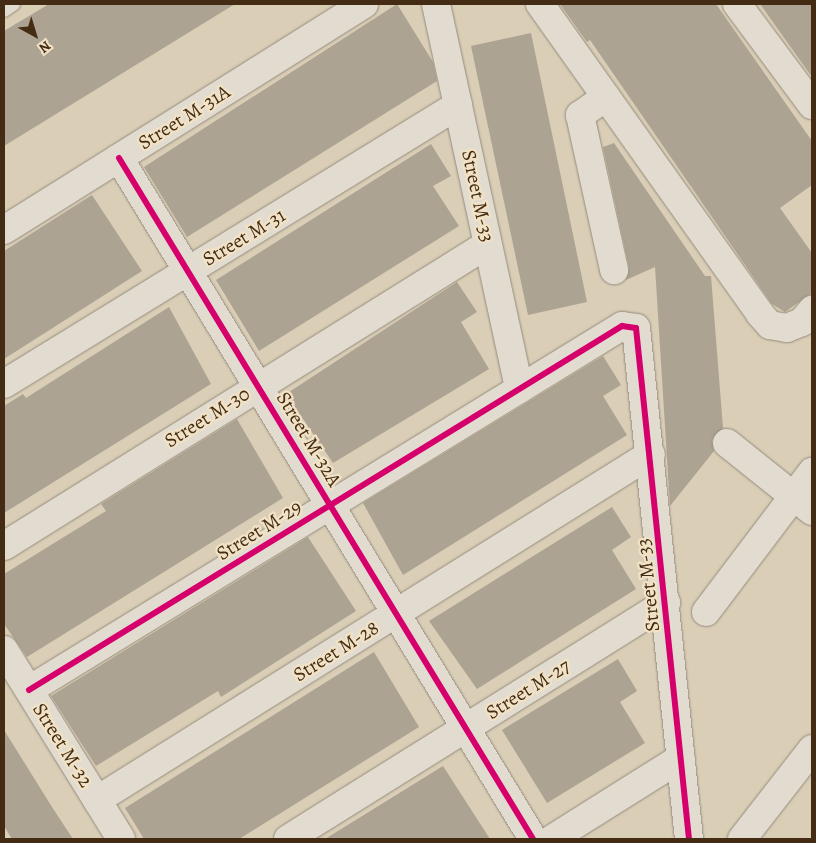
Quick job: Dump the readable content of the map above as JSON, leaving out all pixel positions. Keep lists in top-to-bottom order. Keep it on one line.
{"streets":{"street":["Street M-31A","Street M-33","Street M-31","Street M-30","Street M-32A","Street M-29","Street M-28","Street M-27","Street M-32"]},"crossings":[["Street M-31A","Street M-32A"],["Street M-33","Street M-31"],["Street M-33","Street M-30"],["Street M-33","Street M-29"],["Street M-33","Street M-28"],["Street M-33","Street M-27"],["Street M-31","Street M-32A"],["Street M-30","Street M-32A"],["Street M-32A","Street M-29"],["Street M-32A","Street M-28"],["Street M-32A","Street M-27"],["Street M-29","Street M-32"],["Street M-28","Street M-32"]],"north":"bottom right"}
